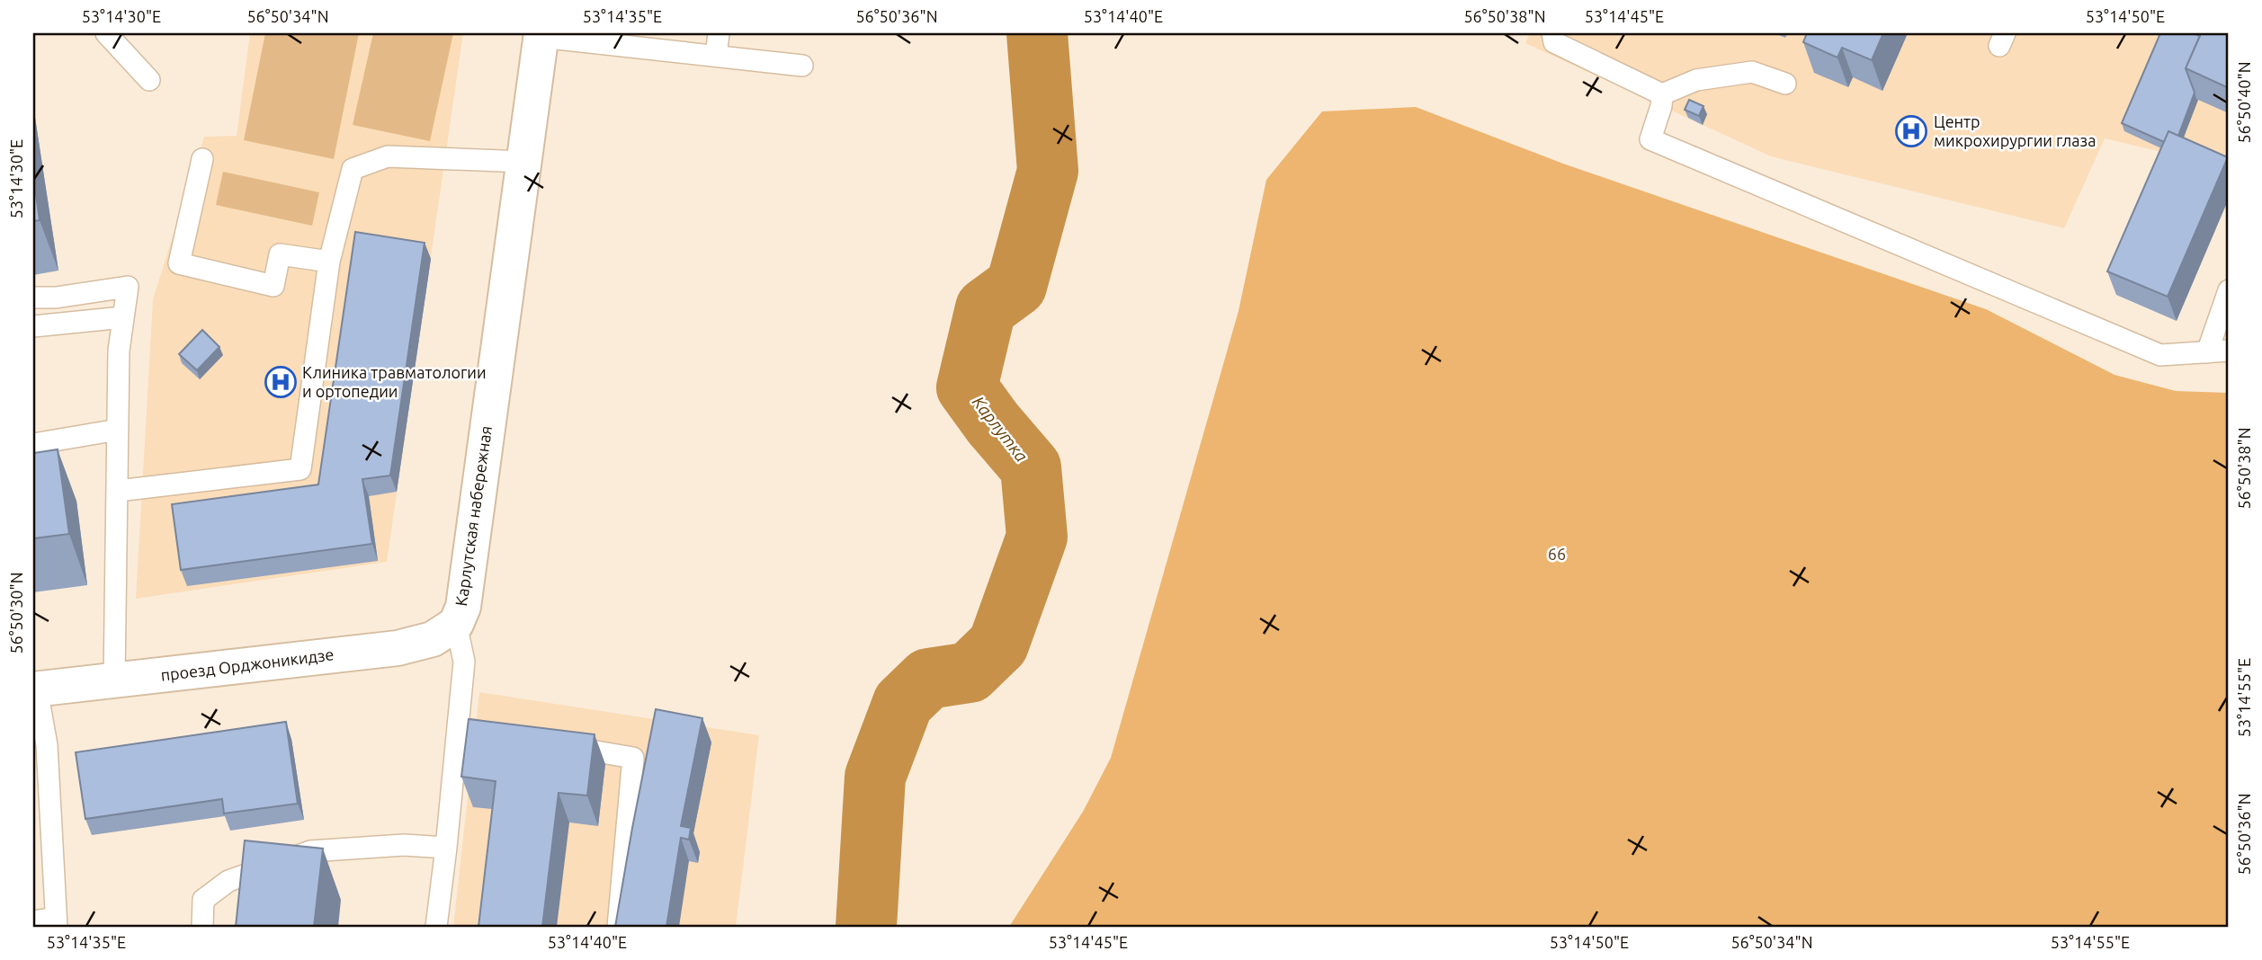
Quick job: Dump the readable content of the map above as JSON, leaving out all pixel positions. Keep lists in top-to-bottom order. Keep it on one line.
{"streets":{"main road":["Карлутская набережная","проезд Орджоникидзе"]},"crossings":[["Карлутская набережная","проезд Орджоникидзе"]],"water":["Карлутка"],"parks":["66"],"places":{"hospital":["Центр микрохирургии глаза","Клиника травматологии и ортопедии"]},"coordinates":["53°14'30\"E","56°50'34\"N","53°14'35\"E","56°50'36\"N","53°14'40\"E","56°50'38\"N","53°14'45\"E","53°14'50\"E","56°50'40\"N","56°50'30\"N","53°14'55\"E"]}
